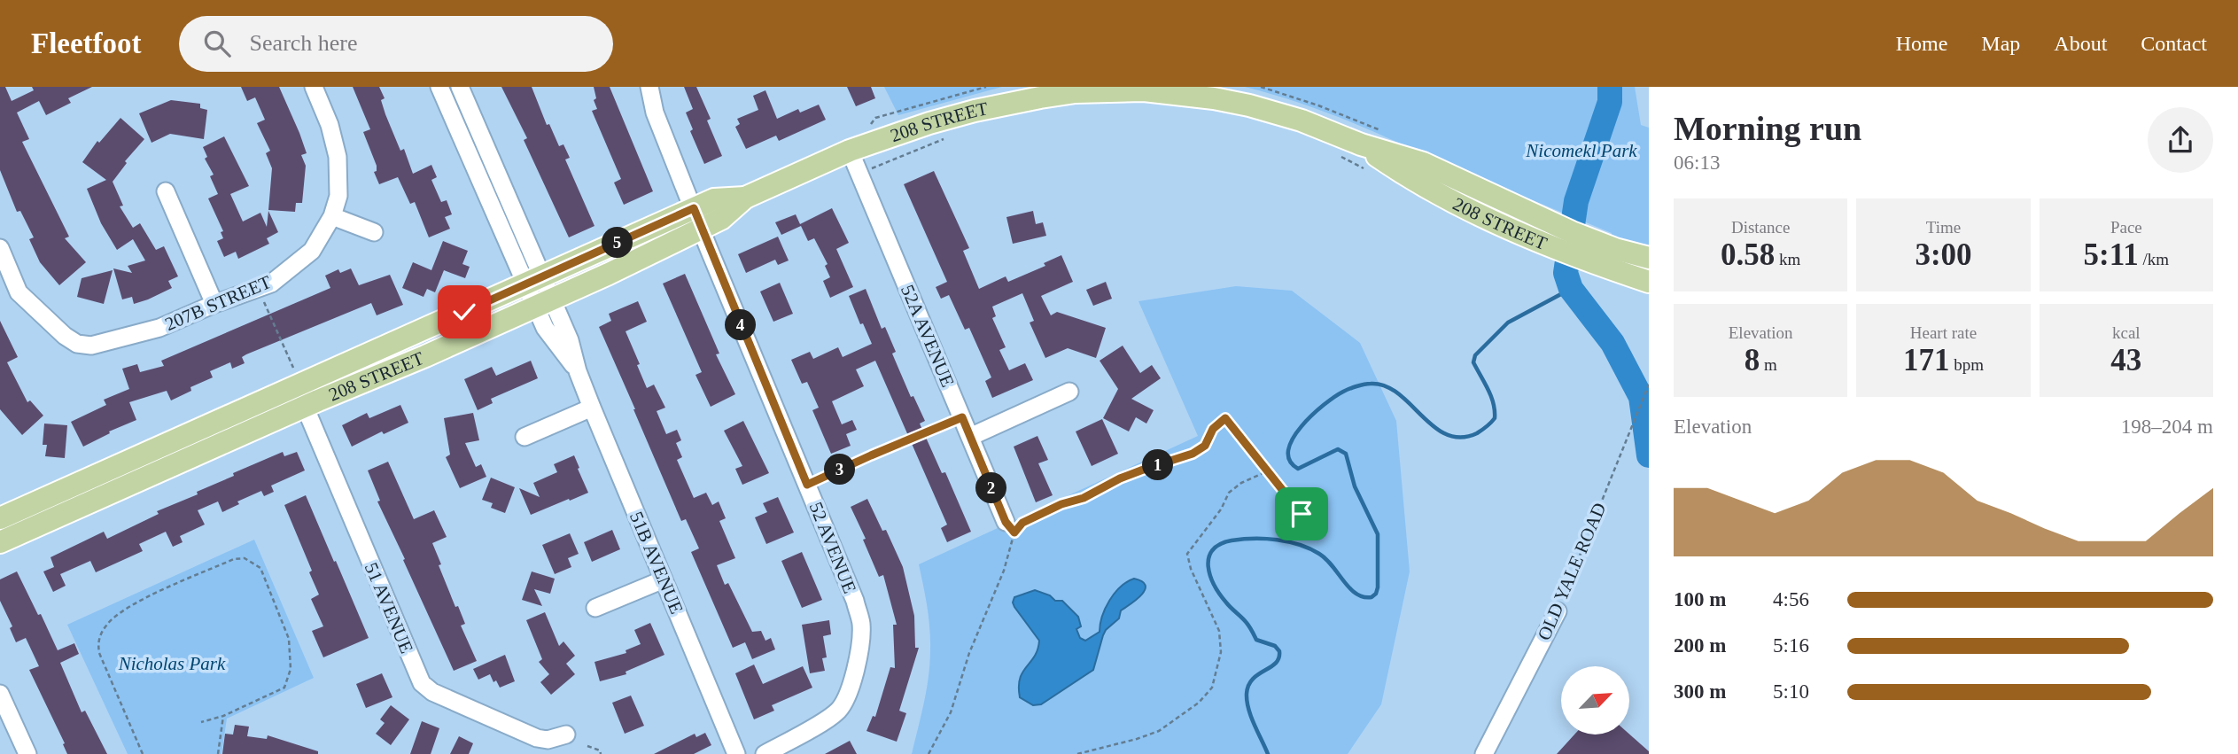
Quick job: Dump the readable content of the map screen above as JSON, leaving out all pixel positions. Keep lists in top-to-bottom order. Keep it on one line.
{"streets":{"main road":["208 STREET"],"street":["207B STREET","52A AVENUE","52 AVENUE","51B AVENUE","OLD YALE ROAD","51 AVENUE"]},"crossings":[["208 STREET","52A AVENUE"],["208 STREET","52 AVENUE"],["208 STREET","51B AVENUE"],["208 STREET","51 AVENUE"]],"parks":["Nicomekl Park","Nicholas Park"],"north":"top right","page":{"header":"Fleetfoot","search":"Search here","nav":["Home","Map","About","Contact"],"heading":["Morning run","06:13"],"stats":[["Distance","0.58 km"],["Time","3:00"],["Pace","5:11 /km"],["Elevation","8 m"],["Heart rate","171 bpm"],["kcal","43"]],"pins":["5","4","1","3","2"],"chart":["Elevation","198–204 m"],"list":[{"name":"100 m","note":"4:56"},{"name":"200 m","note":"5:16"},{"name":"300 m","note":"5:10"}]}}
